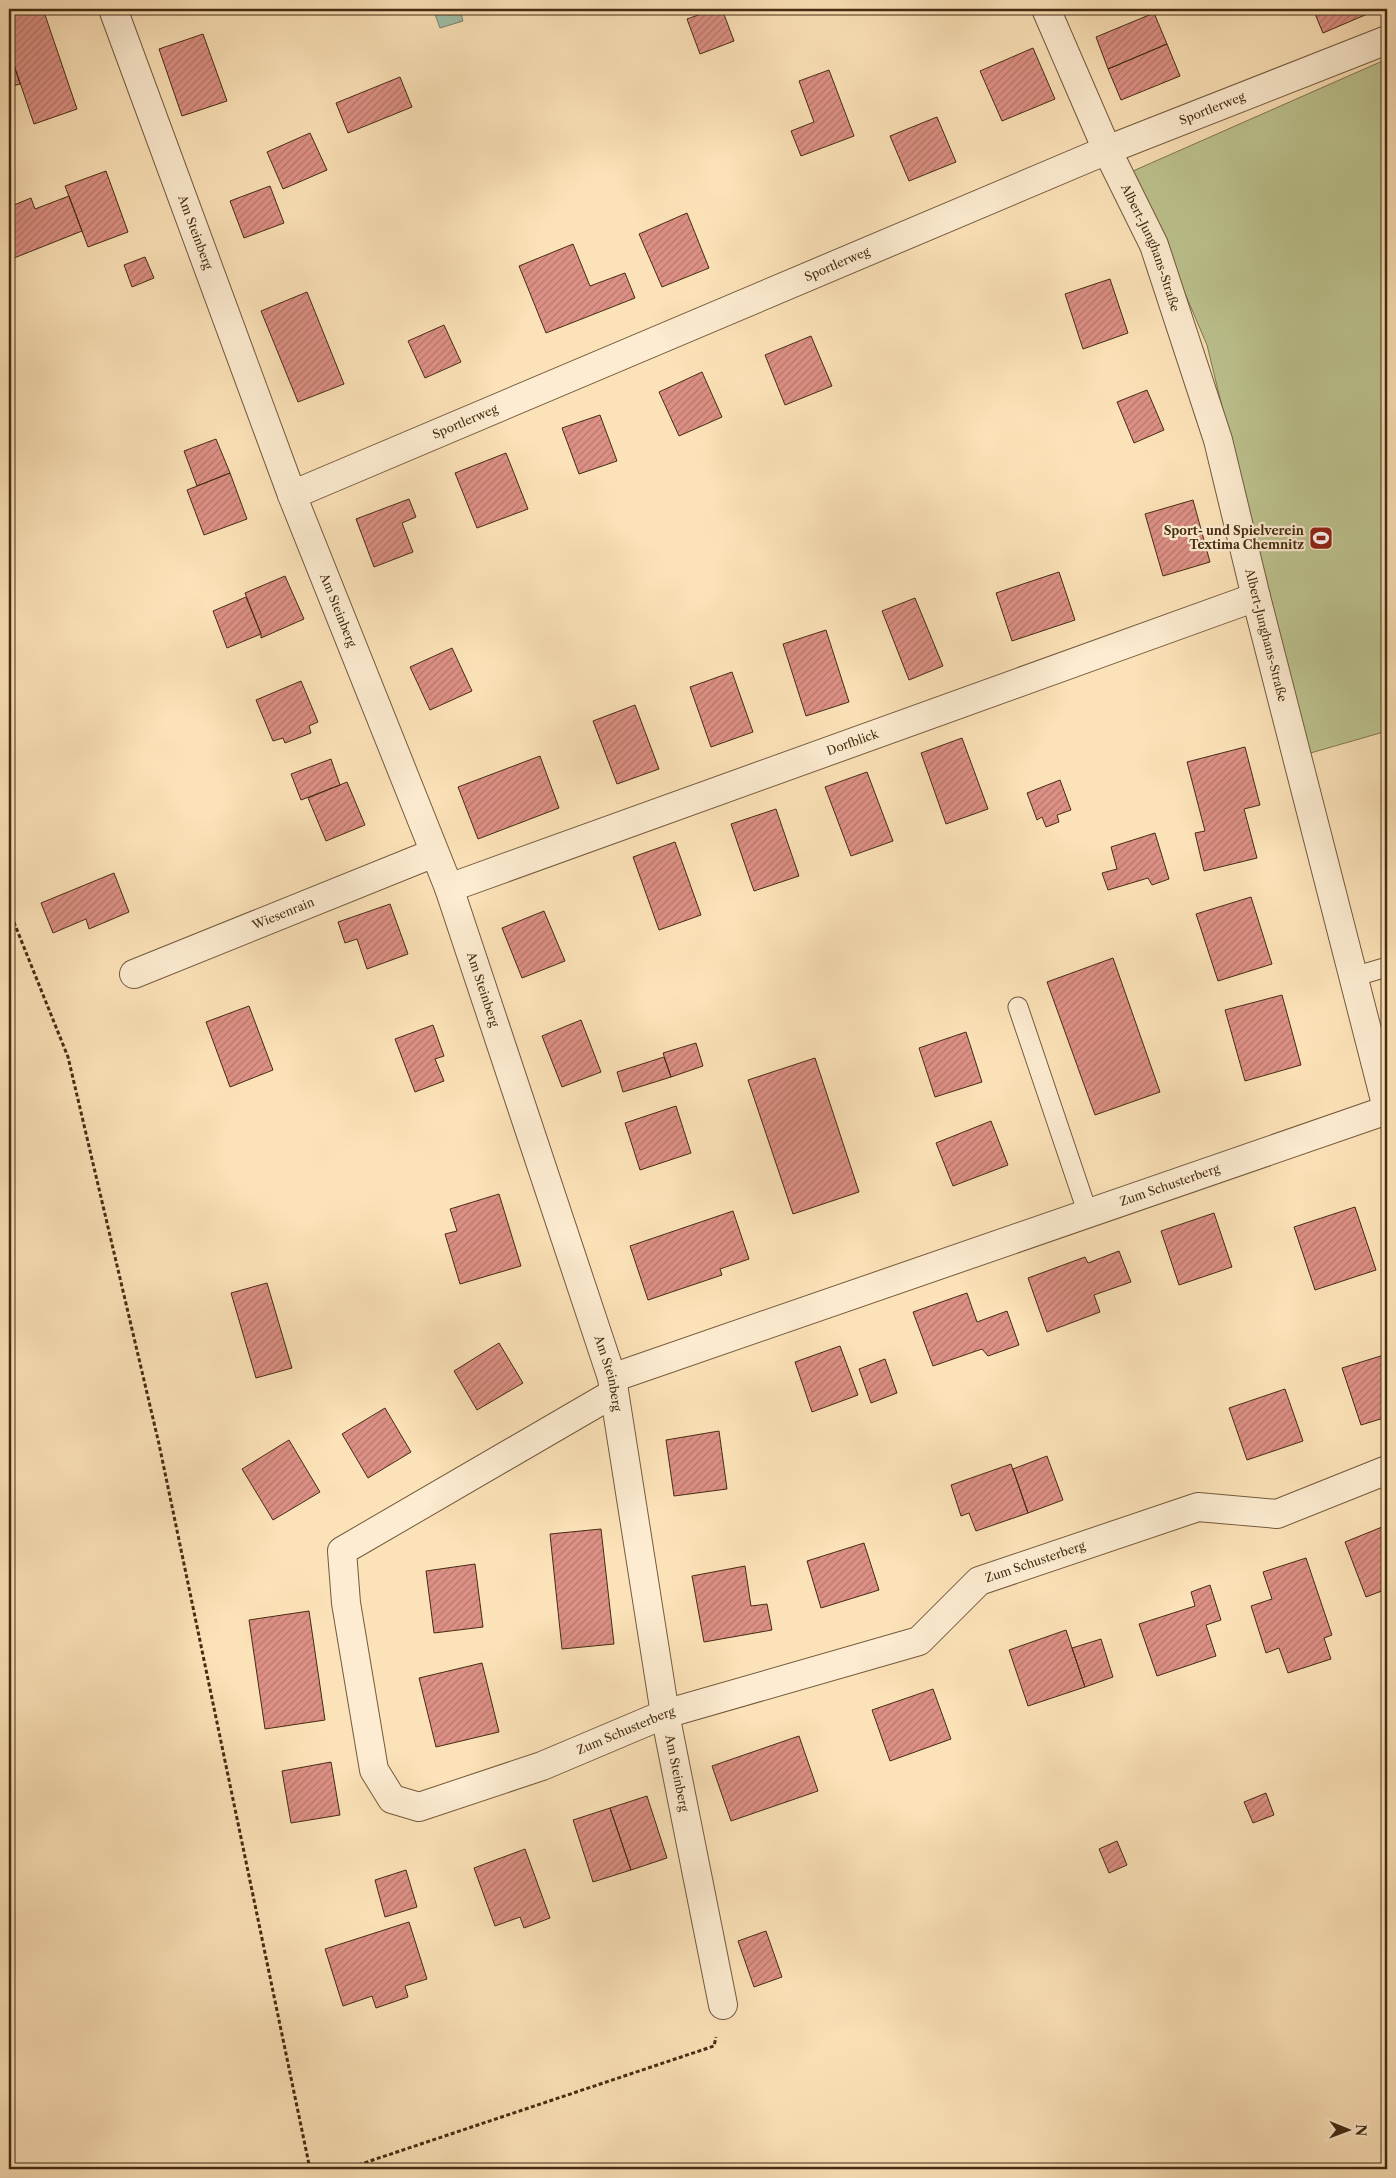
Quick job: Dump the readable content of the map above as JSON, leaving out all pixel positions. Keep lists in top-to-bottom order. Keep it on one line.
{"streets":{"street":["Sportlerweg","Am Steinberg","Albert-Junghans-Straße","Dorfblick","Wiesenrain","Zum Schusterberg"]},"crossings":[["Sportlerweg","Am Steinberg"],["Sportlerweg","Albert-Junghans-Straße"],["Am Steinberg","Dorfblick"],["Am Steinberg","Wiesenrain"],["Am Steinberg","Zum Schusterberg"],["Albert-Junghans-Straße","Dorfblick"],["Albert-Junghans-Straße","Zum Schusterberg"]],"places":{"sports":["Sport- und Spielverein Textima Chemnitz"]},"north":"right"}
